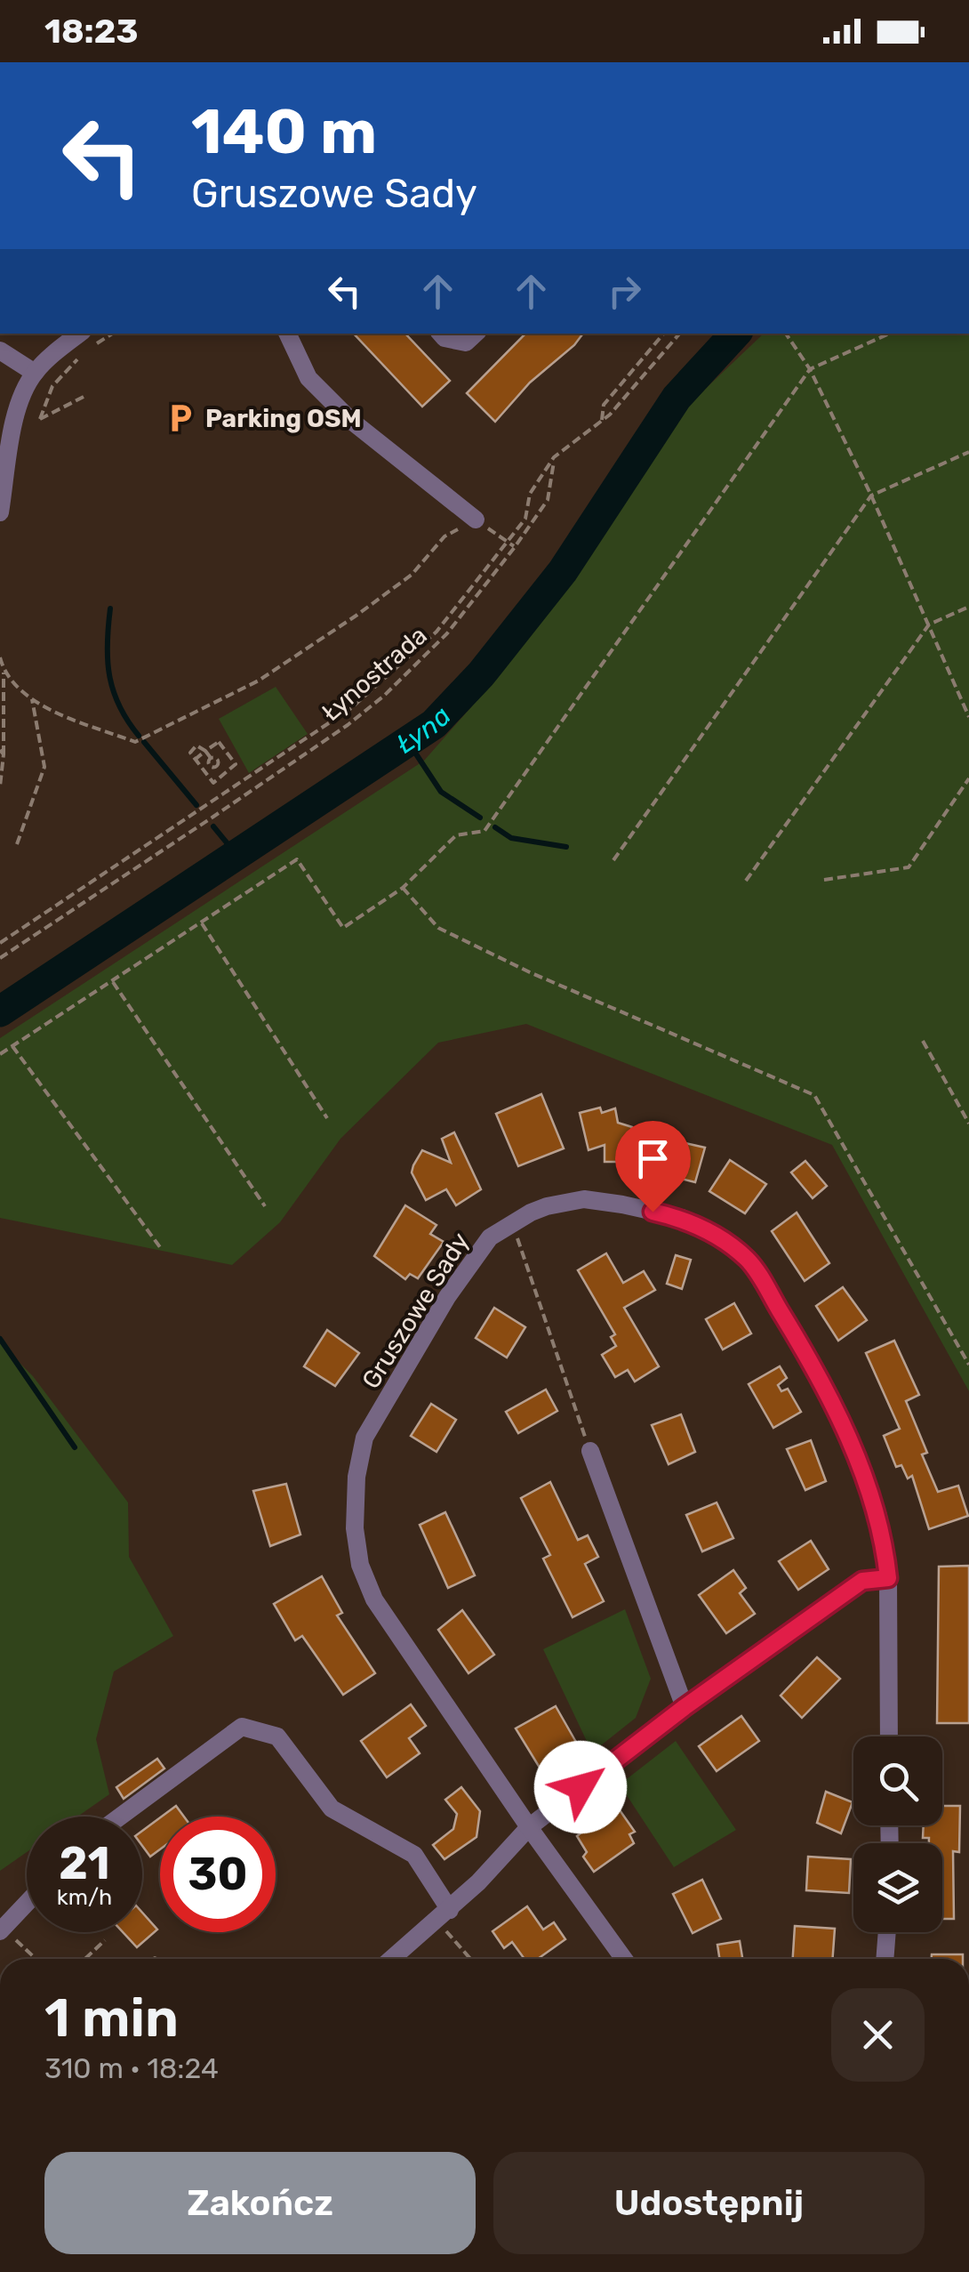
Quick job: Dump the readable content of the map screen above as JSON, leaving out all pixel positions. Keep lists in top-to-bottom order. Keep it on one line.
{"streets":{"street":["Gruszowe Sady"],"path":["Łynostrada"]},"water":["Łyna"],"places":{"parking":["Parking OSM"]},"page":{"status":"18:23","turn":["140 m","Gruszowe Sady"],"speed":"21 km/h","limit":"30","heading":["1 min","310 m · 18:24"],"buttons":["Zakończ","Udostępnij"]}}
